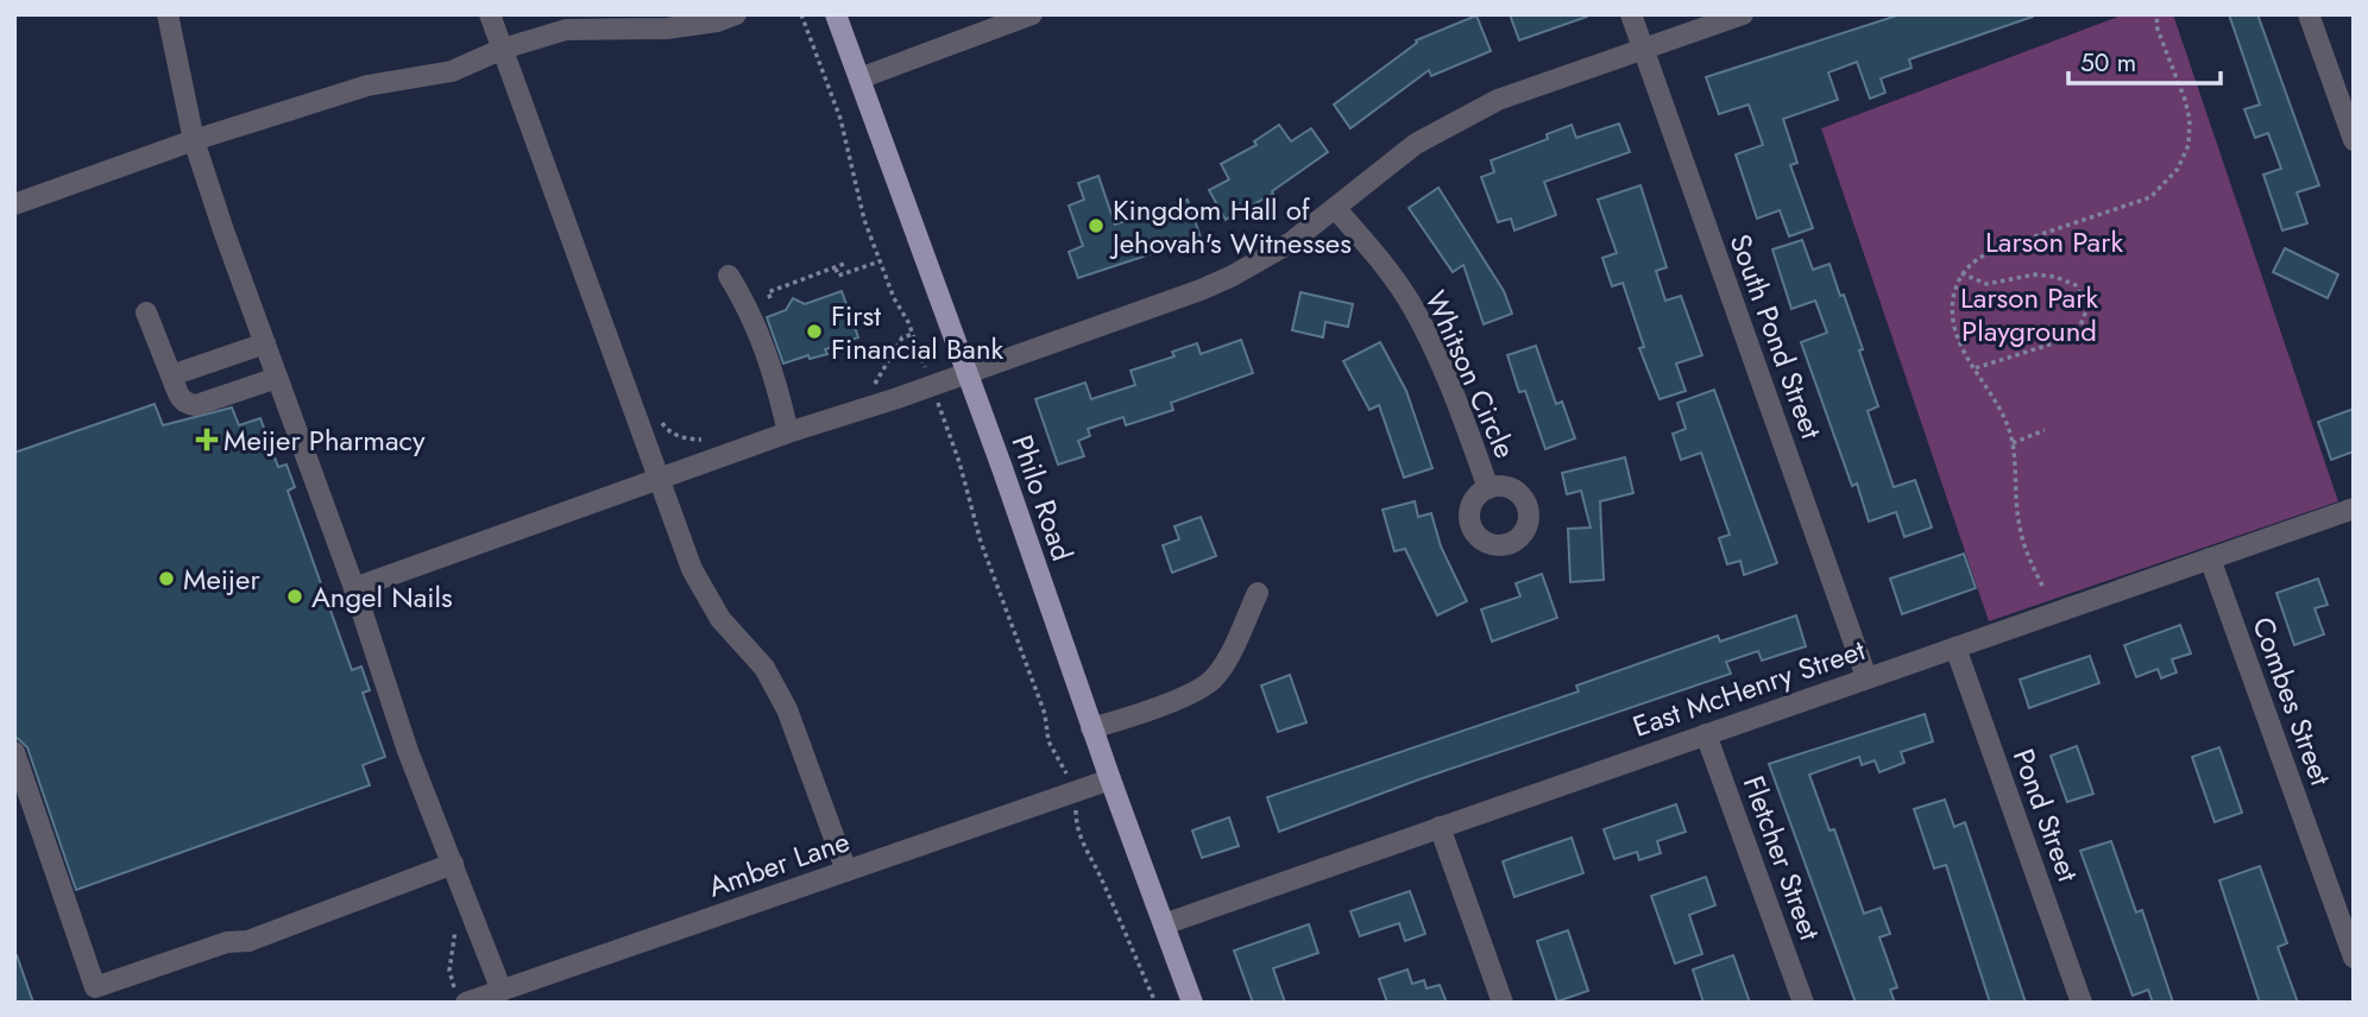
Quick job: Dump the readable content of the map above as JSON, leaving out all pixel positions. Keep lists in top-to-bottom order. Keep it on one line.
{"streets":{"main road":["Philo Road"],"street":["South Pond Street","Whitson Circle","East McHenry Street","Combes Street","Pond Street","Fletcher Street","Amber Lane"]},"crossings":[["South Pond Street","East McHenry Street"],["Philo Road","East McHenry Street"],["Philo Road","Amber Lane"],["East McHenry Street","Combes Street"],["East McHenry Street","Pond Street"],["East McHenry Street","Fletcher Street"]],"parks":["Larson Park","Larson Park Playground"],"places":{"other":["Kingdom Hall of Jehovah's Witnesses","First Financial Bank","Meijer","Angel Nails"],"health":["Meijer Pharmacy"]},"scale_bar":"50 m"}
